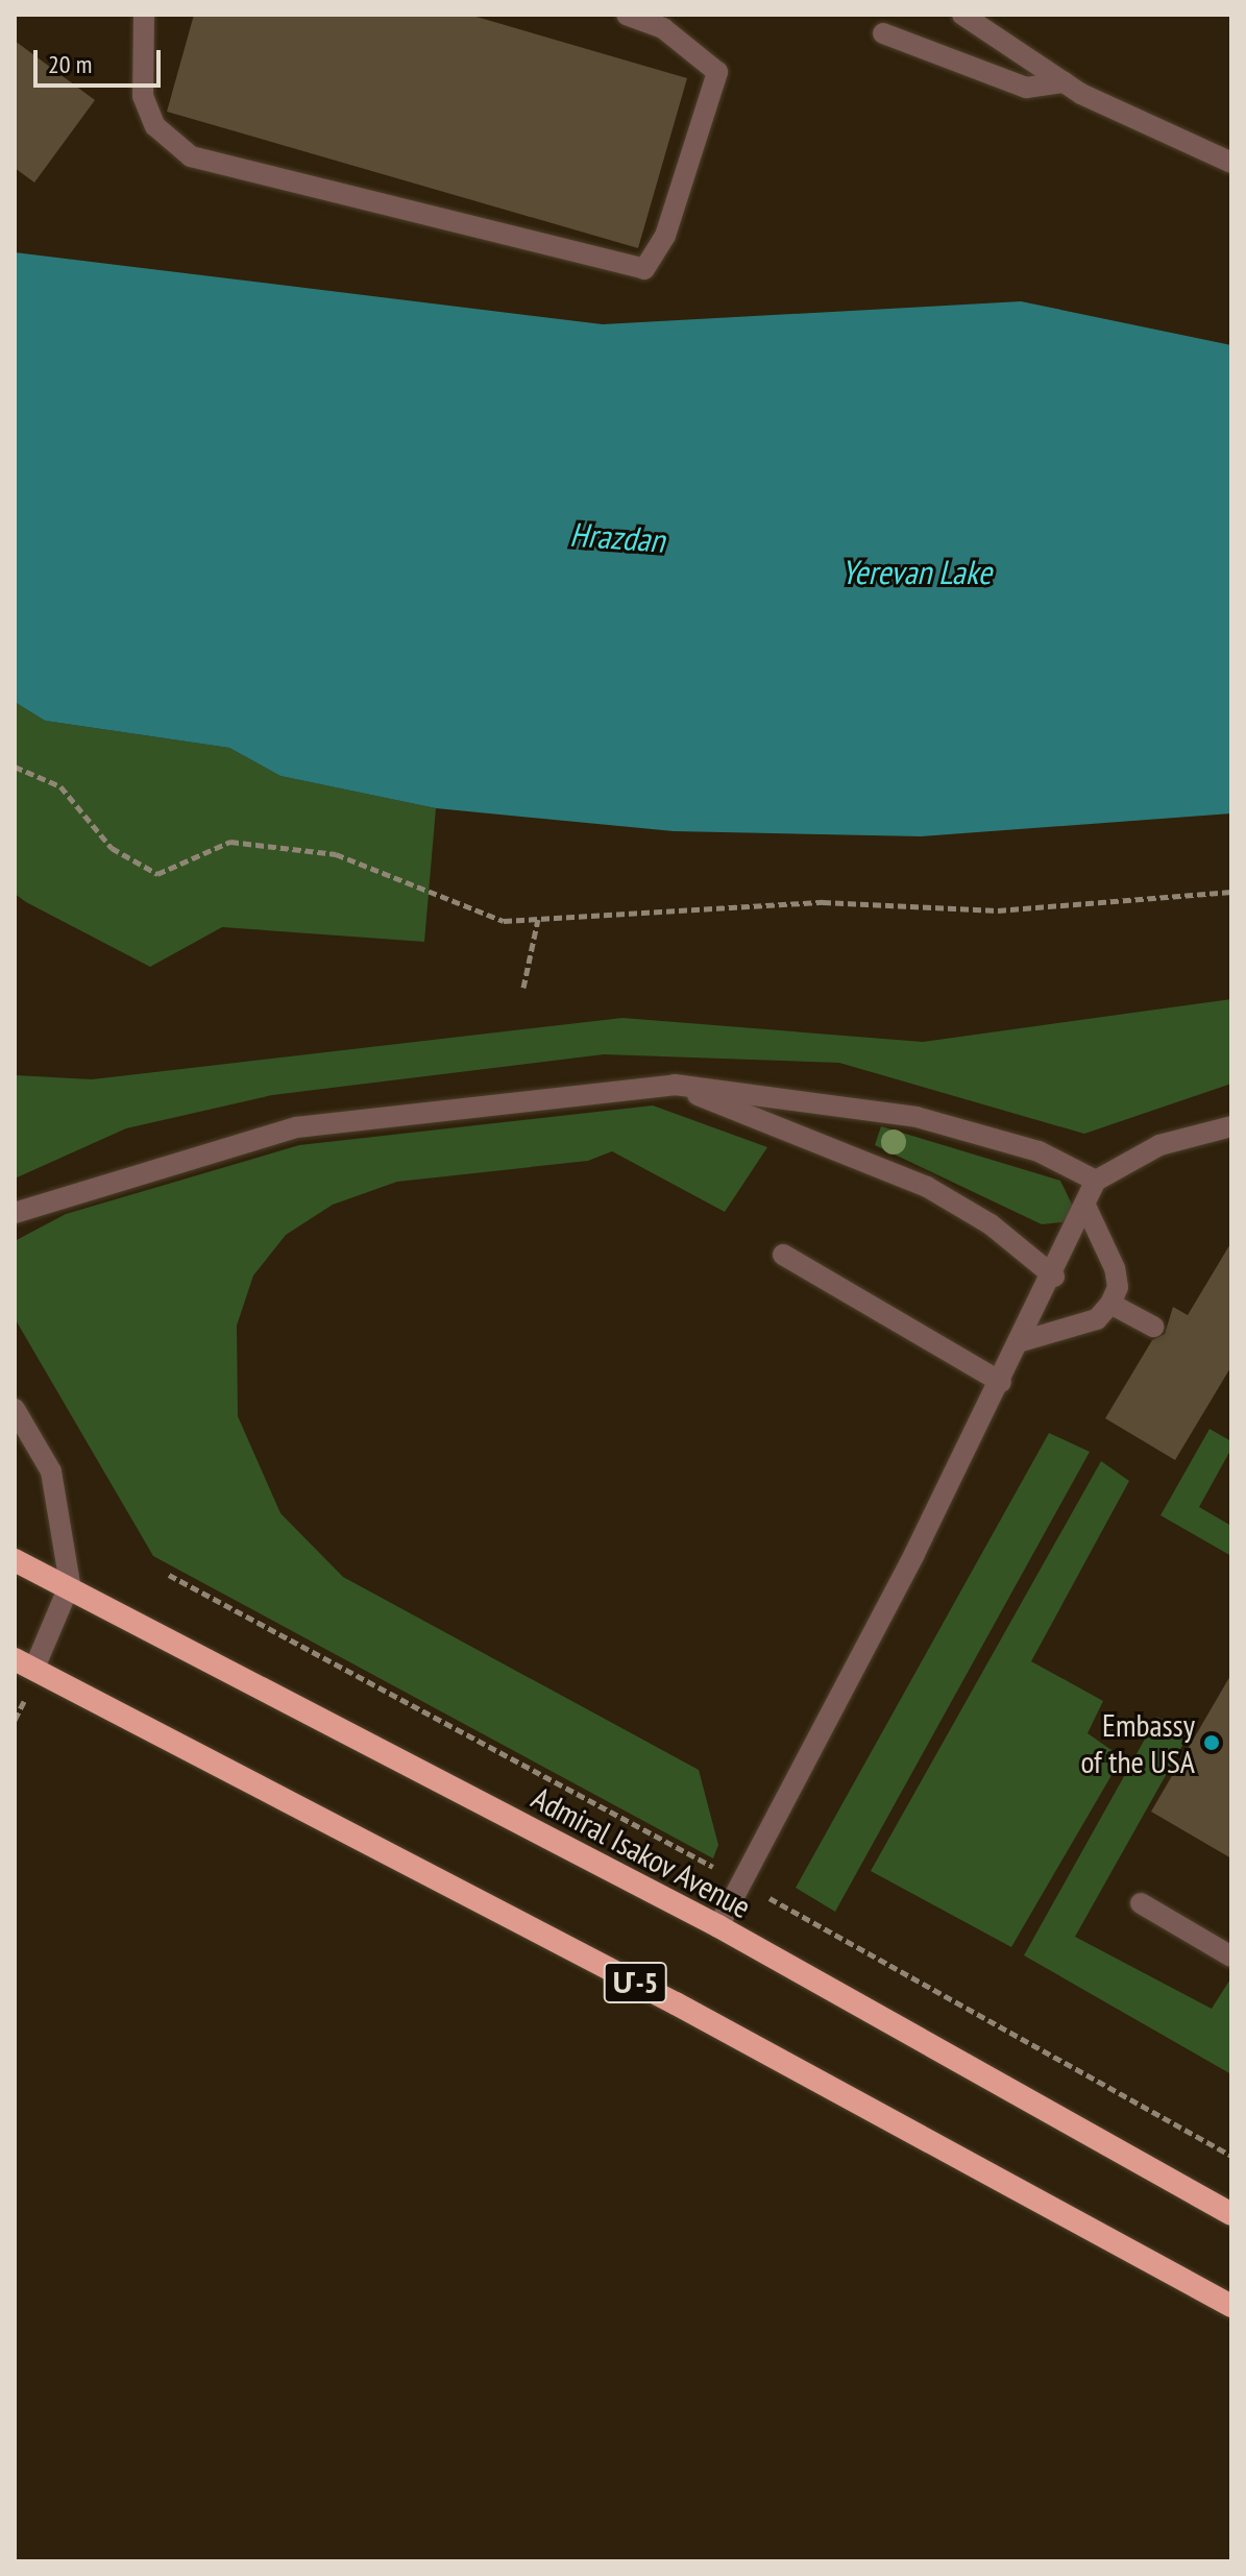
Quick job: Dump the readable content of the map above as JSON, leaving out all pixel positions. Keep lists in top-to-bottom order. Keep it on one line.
{"streets":{"highway":["Admiral Isakov Avenue","Մ-5"]},"water":["Hrazdan","Yerevan Lake"],"places":["Embassy of the USA"],"scale_bar":"20 m"}
